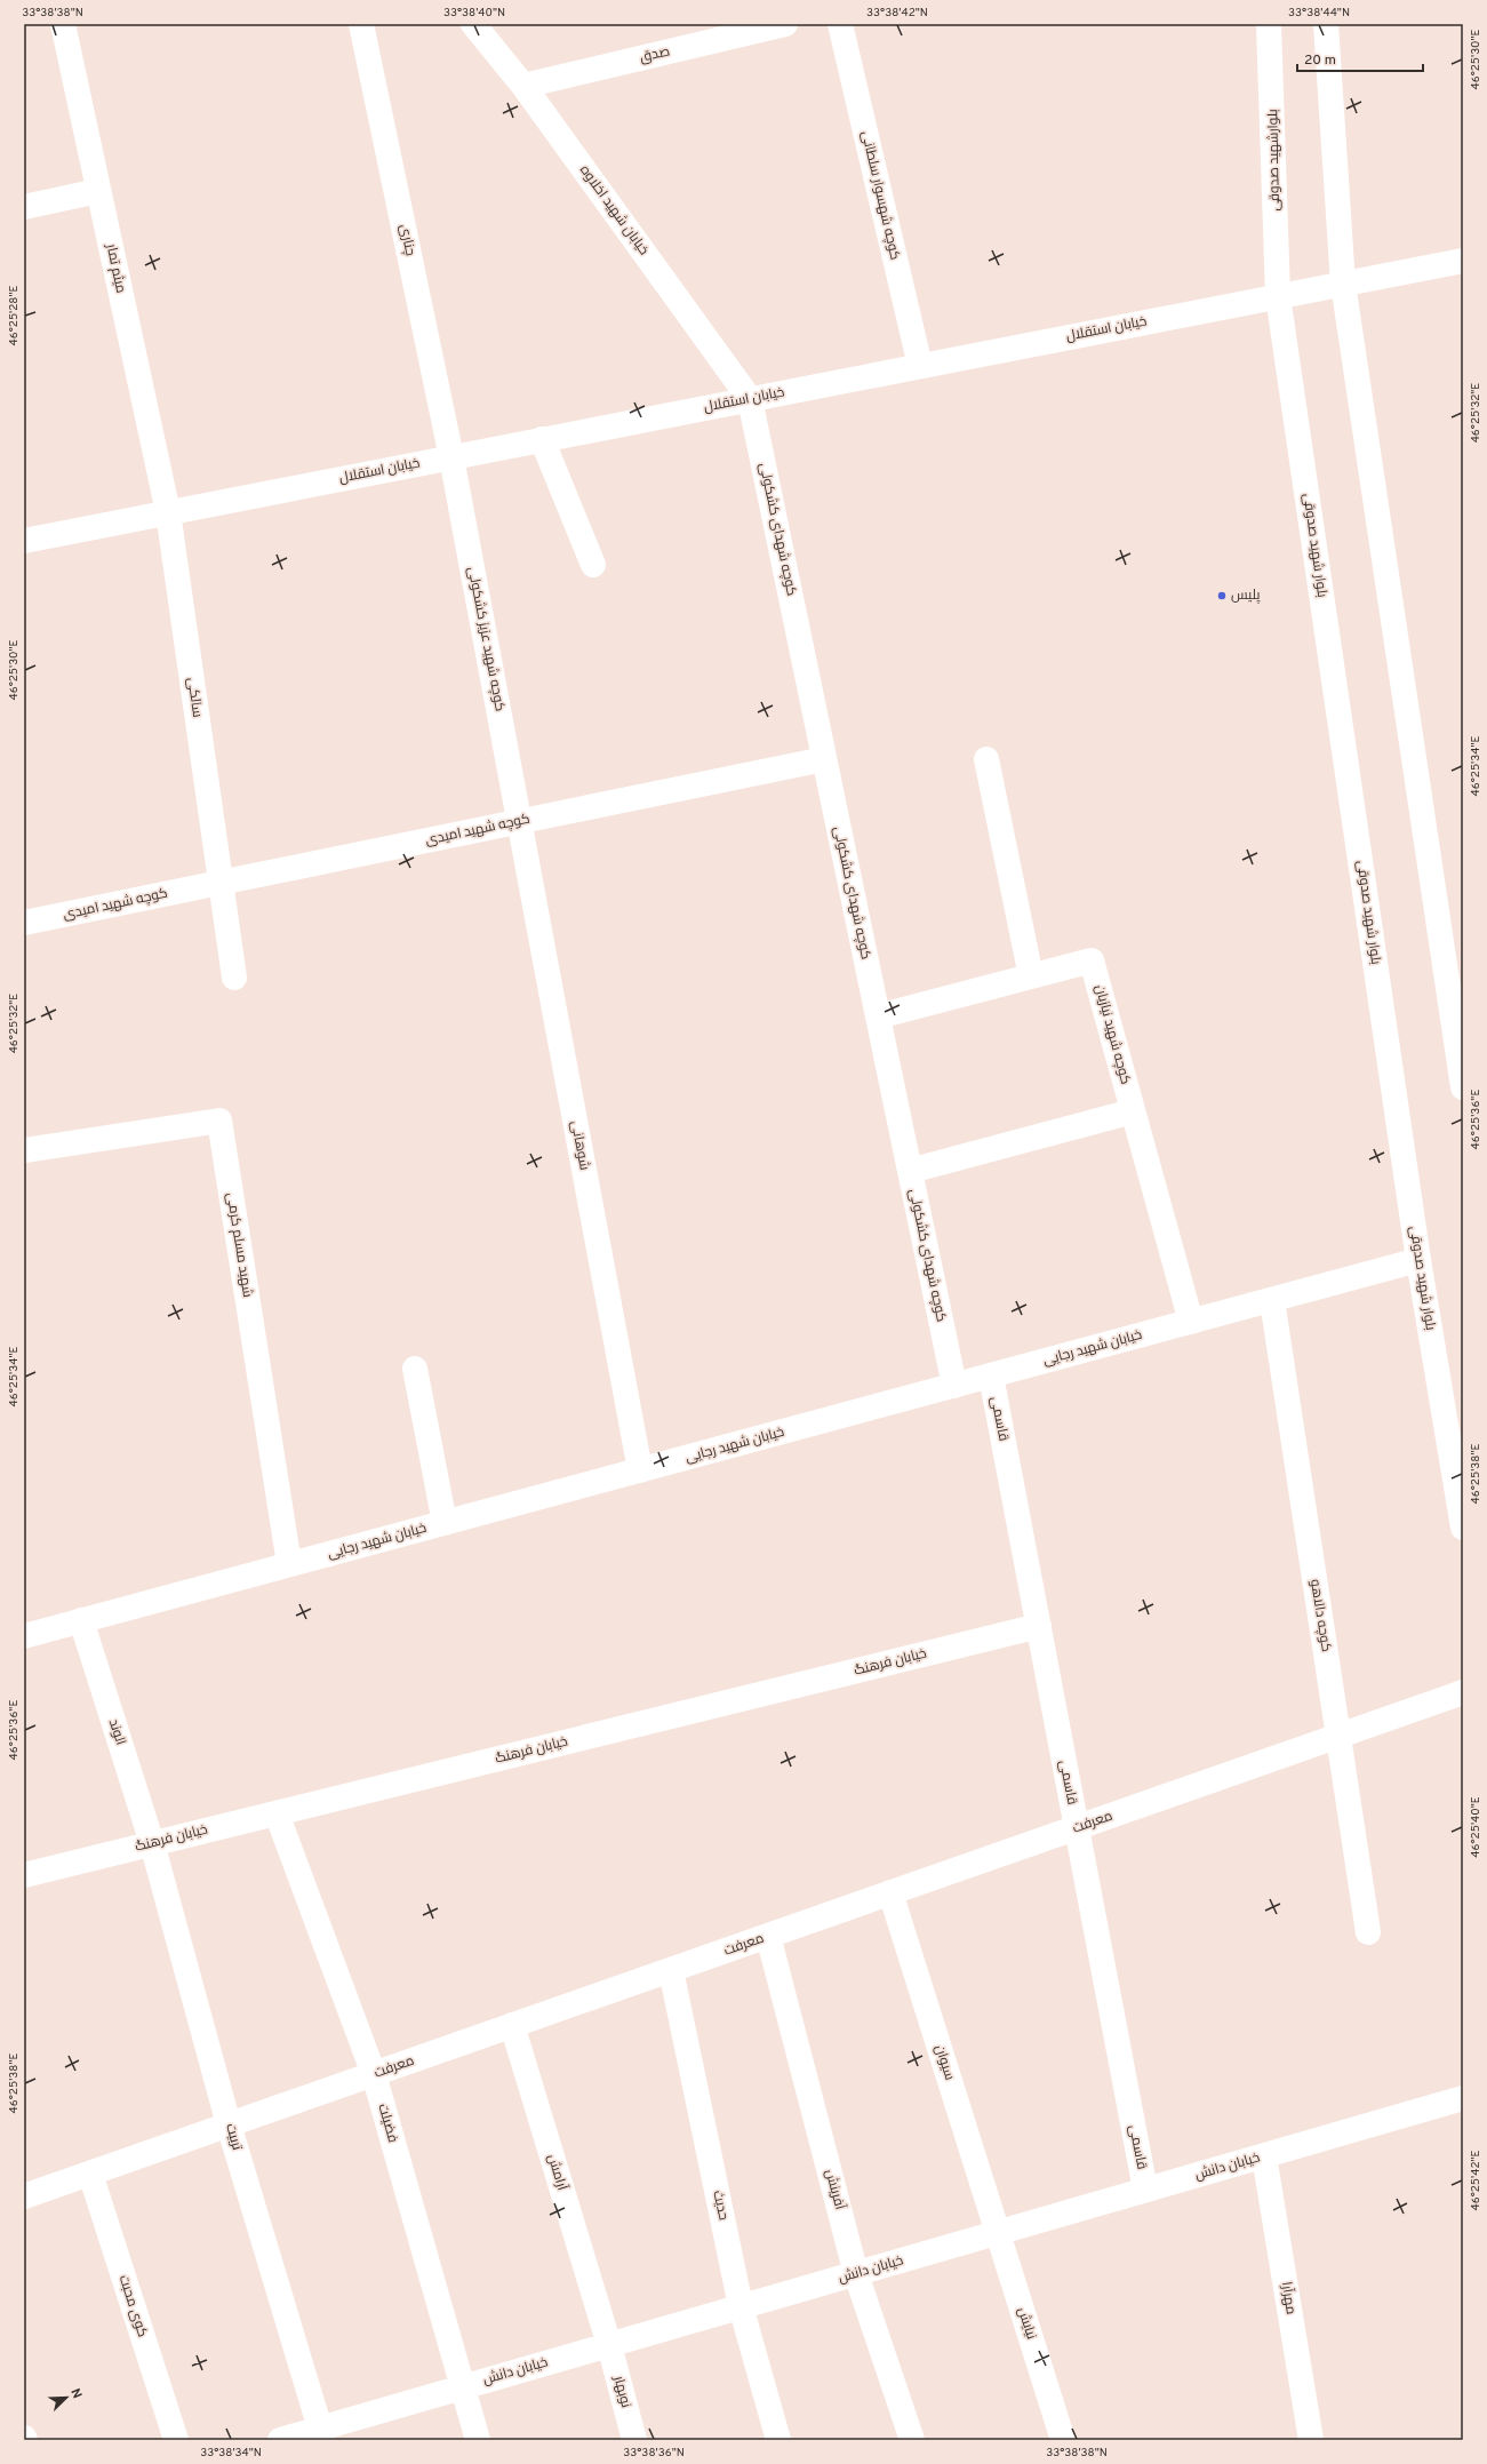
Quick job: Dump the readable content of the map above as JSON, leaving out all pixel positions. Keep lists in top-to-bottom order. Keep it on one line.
{"streets":{"street":["صدق","بلوارشهید صدوقی","کوچه شهسوار سلطانی","خیابان شهید اخلاوه","چناری","میثم تمار","خیابان استقلال","کوچه شهدای کشکولی","بلوار شهید صدوقی","کوچه شهید عزیز کشکولی","سالکی","کوچه شهید امیدی","کوچه شهید نیازیان","شوهانی","شهید مسلم کرمی","خیابان شهید رجایی","قاسمی","کوچه دالاهو","خیابان فرهنگ","الوند","معرفت","سیوان","فضیلت","تربیت","خیابان دانش","آرامش","آفرینش","حدیث","مهرآرا","کوی محبت","نیایش","نوبهار"]},"crossings":[["صدق","خیابان شهید اخلاوه"],["بلوارشهید صدوقی","خیابان استقلال"],["بلوارشهید صدوقی","بلوار شهید صدوقی"],["کوچه شهسوار سلطانی","خیابان استقلال"],["خیابان شهید اخلاوه","خیابان استقلال"],["خیابان شهید اخلاوه","کوچه شهدای کشکولی"],["چناری","خیابان استقلال"],["چناری","کوچه شهید عزیز کشکولی"],["میثم تمار","خیابان استقلال"],["میثم تمار","سالکی"],["خیابان استقلال","کوچه شهدای کشکولی"],["خیابان استقلال","بلوار شهید صدوقی"],["خیابان استقلال","کوچه شهید عزیز کشکولی"],["خیابان استقلال","سالکی"],["کوچه شهدای کشکولی","کوچه شهید امیدی"],["کوچه شهدای کشکولی","کوچه شهید نیازیان"],["کوچه شهدای کشکولی","خیابان شهید رجایی"],["بلوار شهید صدوقی","خیابان شهید رجایی"],["کوچه شهید عزیز کشکولی","کوچه شهید امیدی"],["کوچه شهید عزیز کشکولی","شوهانی"],["سالکی","کوچه شهید امیدی"],["کوچه شهید امیدی","شوهانی"],["کوچه شهید نیازیان","خیابان شهید رجایی"],["شوهانی","خیابان شهید رجایی"],["شهید مسلم کرمی","خیابان شهید رجایی"],["خیابان شهید رجایی","قاسمی"],["خیابان شهید رجایی","کوچه دالاهو"],["خیابان شهید رجایی","الوند"],["قاسمی","خیابان فرهنگ"],["قاسمی","معرفت"],["قاسمی","خیابان دانش"],["کوچه دالاهو","معرفت"],["خیابان فرهنگ","الوند"],["خیابان فرهنگ","فضیلت"],["خیابان فرهنگ","تربیت"],["الوند","تربیت"],["معرفت","سیوان"],["معرفت","فضیلت"],["معرفت","تربیت"],["معرفت","آرامش"],["معرفت","آفرینش"],["معرفت","حدیث"],["معرفت","کوی محبت"],["سیوان","خیابان دانش"],["سیوان","نیایش"],["فضیلت","خیابان دانش"],["تربیت","خیابان دانش"],["خیابان دانش","آرامش"],["خیابان دانش","آفرینش"],["خیابان دانش","حدیث"],["خیابان دانش","مهرآرا"],["خیابان دانش","نیایش"],["خیابان دانش","نوبهار"],["آرامش","نوبهار"]],"places":["پلیس"],"scale_bar":"20 m","north":"top right","coordinates":["33°38'38\"N","33°38'40\"N","33°38'42\"N","33°38'44\"N","46°25'30\"E","46°25'28\"E","46°25'32\"E","46°25'34\"E","46°25'36\"E","46°25'38\"E","46°25'40\"E","46°25'42\"E","33°38'34\"N","33°38'36\"N"]}
